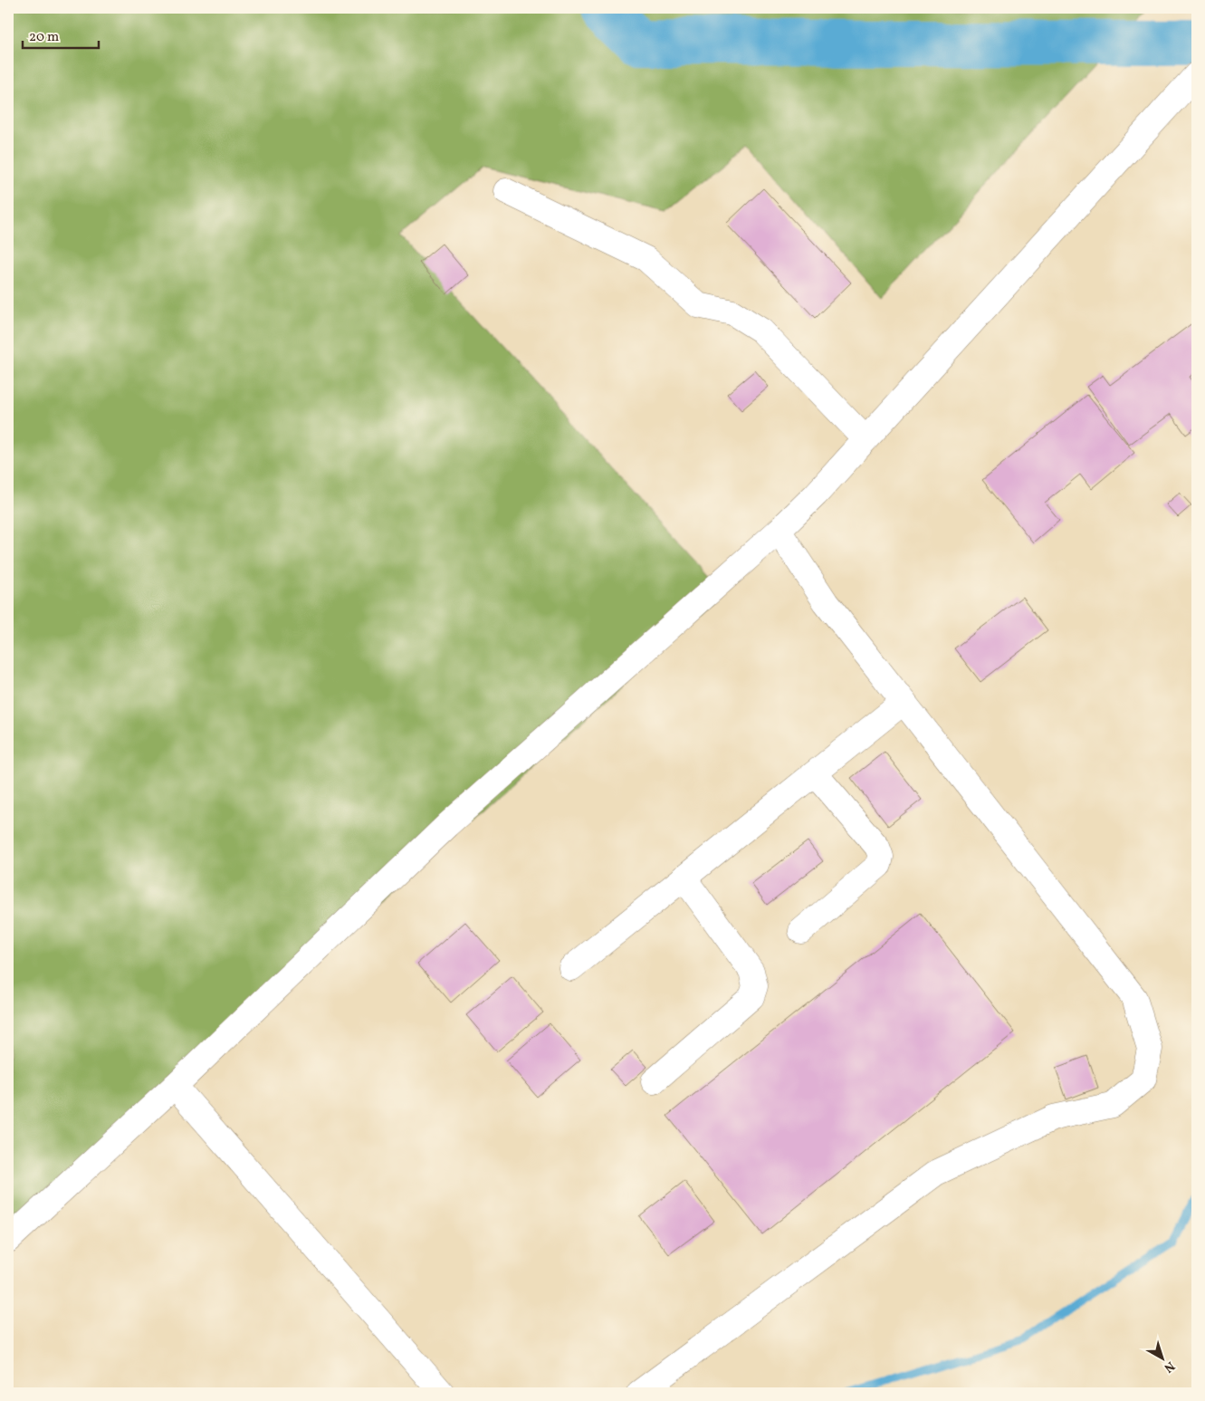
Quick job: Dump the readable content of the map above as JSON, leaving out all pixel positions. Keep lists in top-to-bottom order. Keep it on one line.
{"scale_bar":"20 m","north":"bottom right"}
